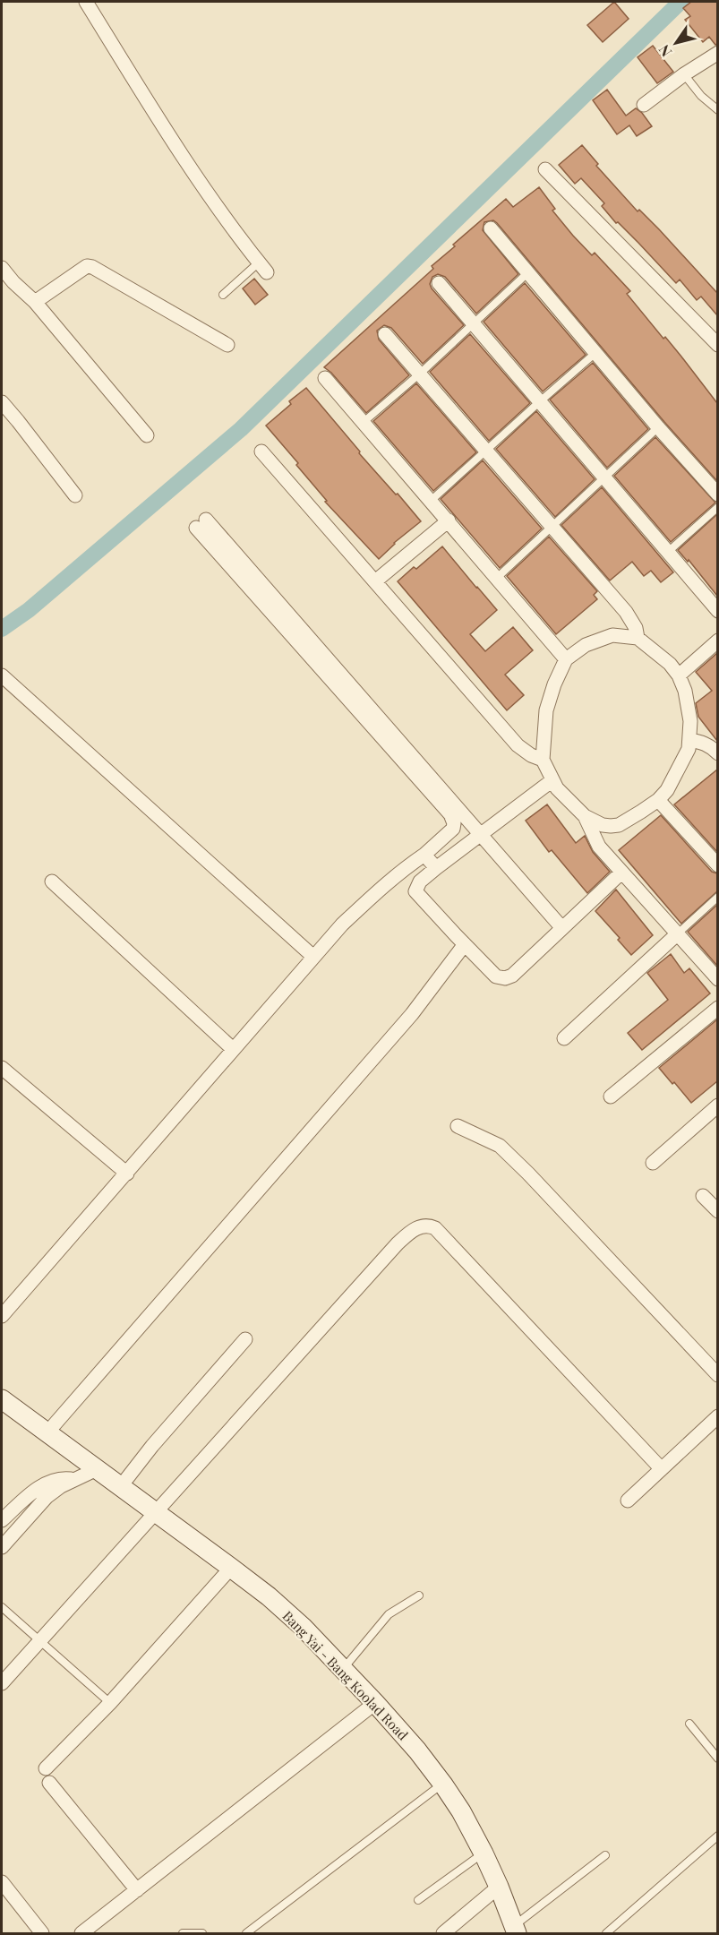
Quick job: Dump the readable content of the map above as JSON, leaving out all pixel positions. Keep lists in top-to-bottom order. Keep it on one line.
{"streets":{"street":["Bang Yai - Bang Koolad Road"]},"north":"bottom left"}
